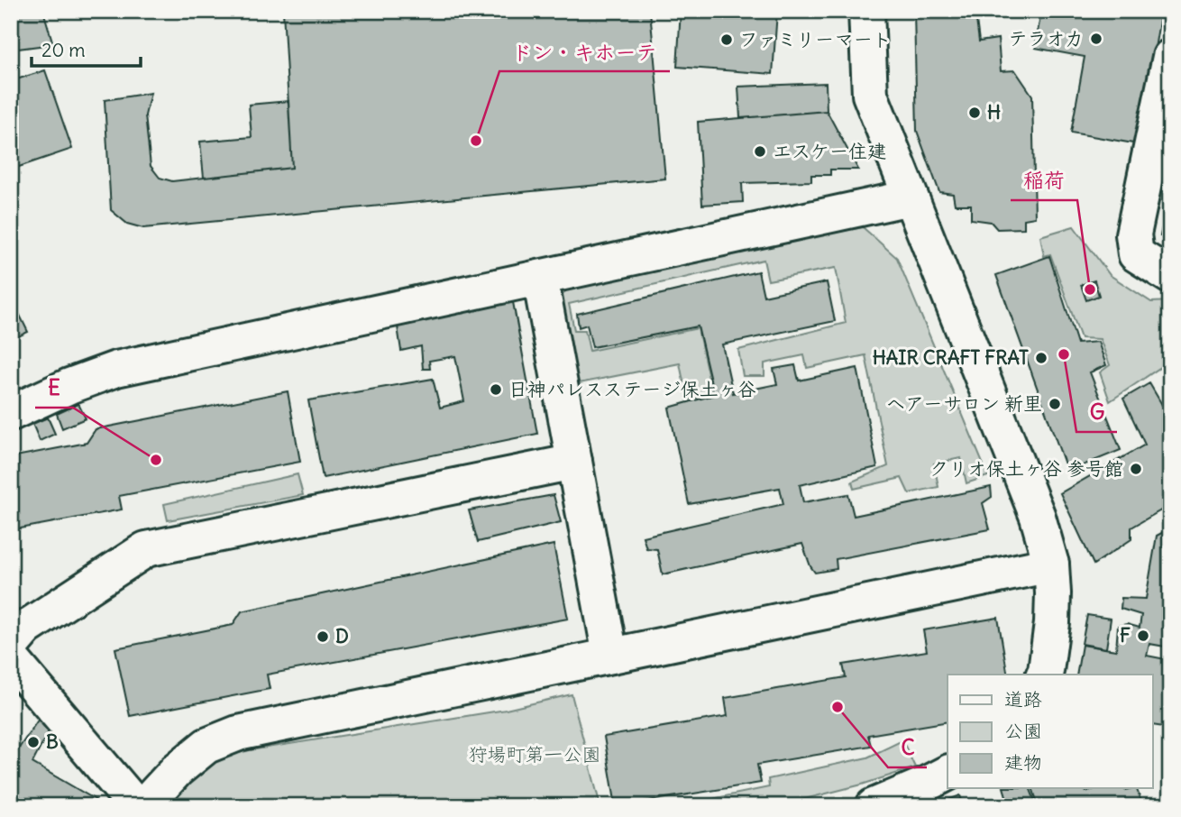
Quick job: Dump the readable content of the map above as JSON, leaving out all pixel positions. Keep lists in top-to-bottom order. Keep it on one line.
{"parks":["狩場町第一公園"],"places":["テラオカ","ファミリーマート","H","ドン・キホーテ","エスケー住建","稲荷","G","HAIR CRAFT FRAT","日神パレスステージ保土ヶ谷","ヘアーサロン 新里","E","クリオ保土ヶ谷 参号館","F","D","C","B"],"legend":["道路","公園","建物"],"scale_bar":"20 m"}
